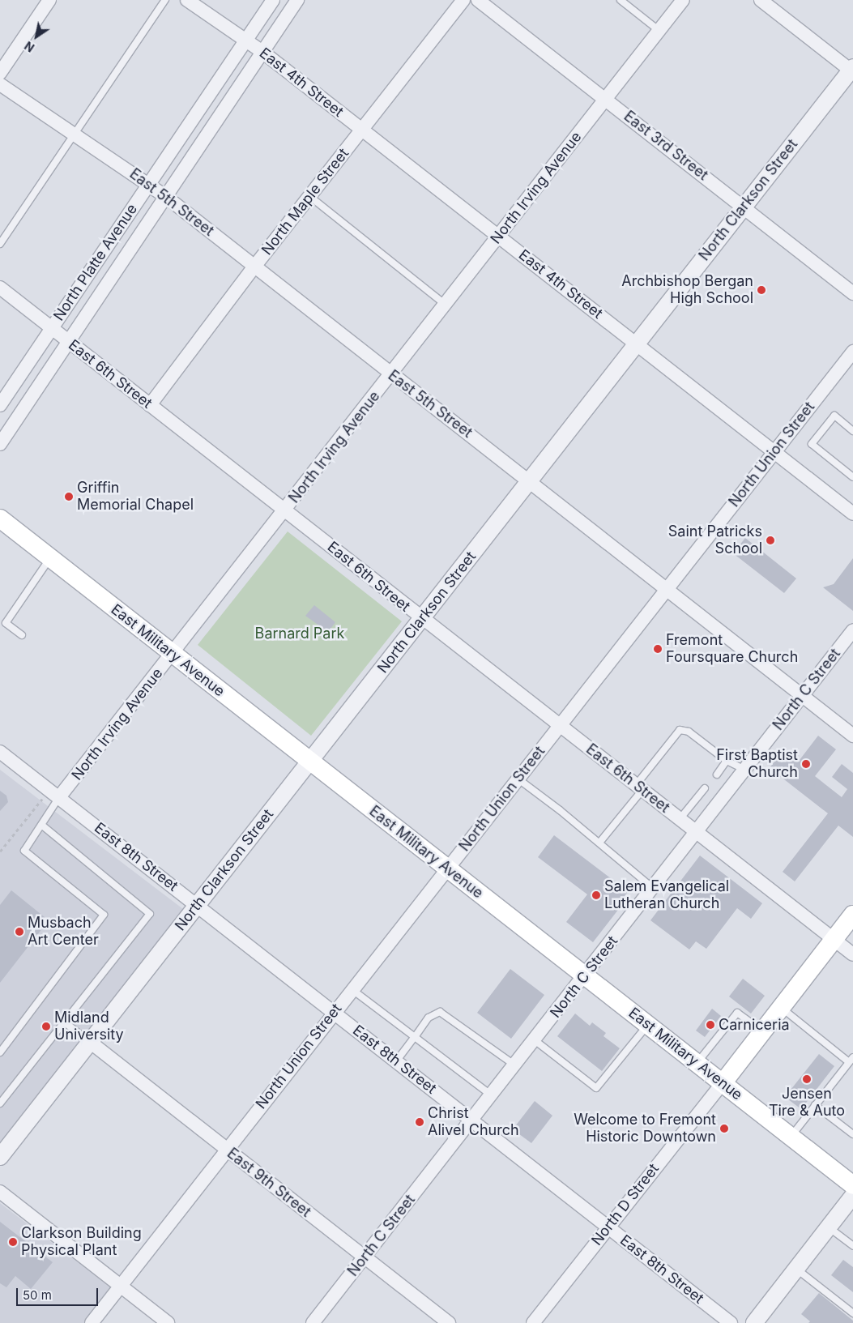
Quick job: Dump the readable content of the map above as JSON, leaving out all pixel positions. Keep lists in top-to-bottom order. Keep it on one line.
{"streets":{"main road":["East Military Avenue","North D Street"],"street":["East 4th Street","East 3rd Street","North Irving Avenue","North Clarkson Street","North Maple Street","East 5th Street","North Platte Avenue","East 6th Street","North Union Street","North C Street","East 8th Street","East 9th Street"]},"crossings":[["East 4th Street","North Irving Avenue"],["East 4th Street","North Clarkson Street"],["East 4th Street","North Maple Street"],["East 4th Street","North Platte Avenue"],["East 4th Street","North Union Street"],["East 3rd Street","North Irving Avenue"],["East 3rd Street","North Clarkson Street"],["North Irving Avenue","East 5th Street"],["North Irving Avenue","East 6th Street"],["North Irving Avenue","East Military Avenue"],["North Irving Avenue","East 8th Street"],["North Clarkson Street","East 5th Street"],["North Clarkson Street","East 6th Street"],["North Clarkson Street","East Military Avenue"],["North Clarkson Street","East 8th Street"],["North Clarkson Street","East 9th Street"],["North Maple Street","East 5th Street"],["North Maple Street","East 6th Street"],["East 5th Street","North Platte Avenue"],["East 5th Street","North Union Street"],["East 5th Street","North C Street"],["North Platte Avenue","East 6th Street"],["East 6th Street","North Union Street"],["East 6th Street","North C Street"],["East 6th Street","North D Street"],["North Union Street","East Military Avenue"],["North Union Street","East 8th Street"],["North Union Street","East 9th Street"],["East Military Avenue","North C Street"],["East Military Avenue","North D Street"],["North C Street","East 8th Street"],["North C Street","East 9th Street"],["East 8th Street","North D Street"]],"parks":["Barnard Park"],"places":["Archbishop Bergan High School","Griffin Memorial Chapel","Saint Patricks School","Fremont Foursquare Church","First Baptist Church","Salem Evangelical Lutheran Church","Musbach Art Center","Carniceria","Midland University","Jensen Tire & Auto","Christ Alivel Church","Welcome to Fremont Historic Downtown","Clarkson Building Physical Plant"],"scale_bar":"50 m","north":"bottom left"}
